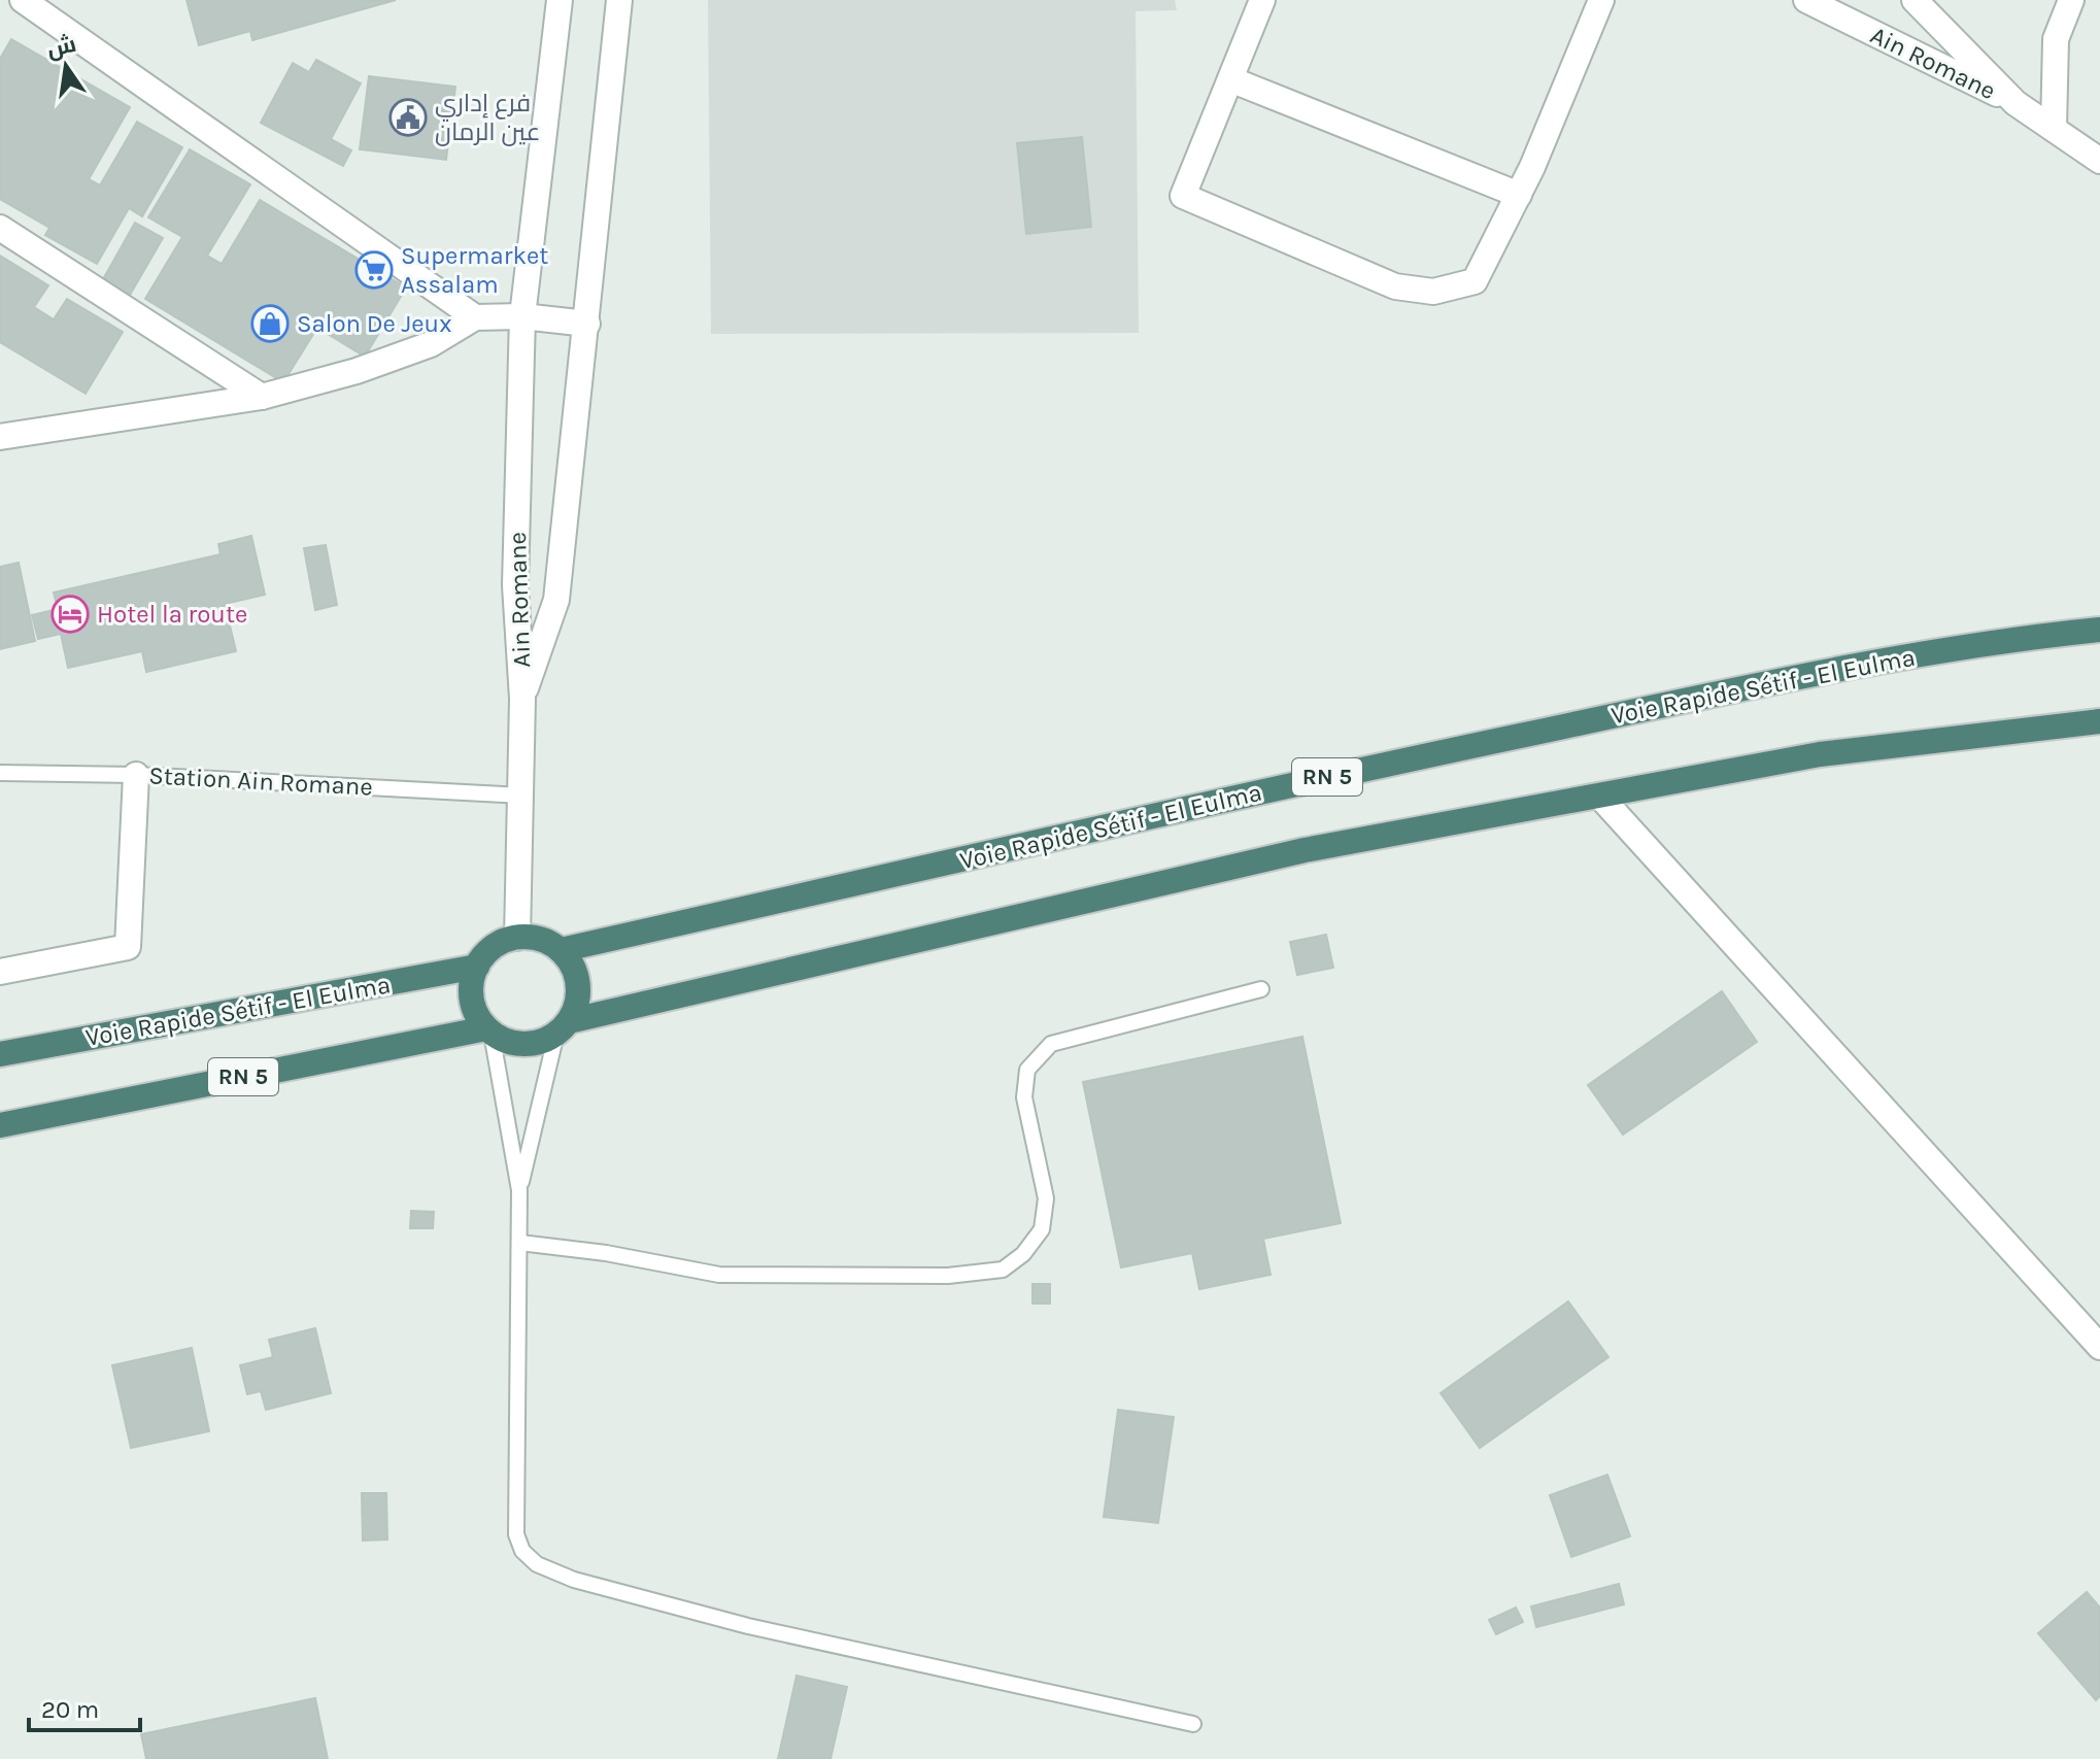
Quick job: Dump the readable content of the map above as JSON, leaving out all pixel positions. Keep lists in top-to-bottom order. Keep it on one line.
{"streets":{"highway":["Voie Rapide Sétif - El Eulma","RN 5"],"street":["Ain Romane"],"lane":["Station Ain Romane"]},"crossings":[["Voie Rapide Sétif - El Eulma","RN 5"]],"places":{"public building":["فرع إداري عين الرمان"],"supermarket":["Supermarket Assalam"],"shop":["Salon De Jeux"],"hotel":["Hotel la route"]},"scale_bar":"20 m","north":"top"}
